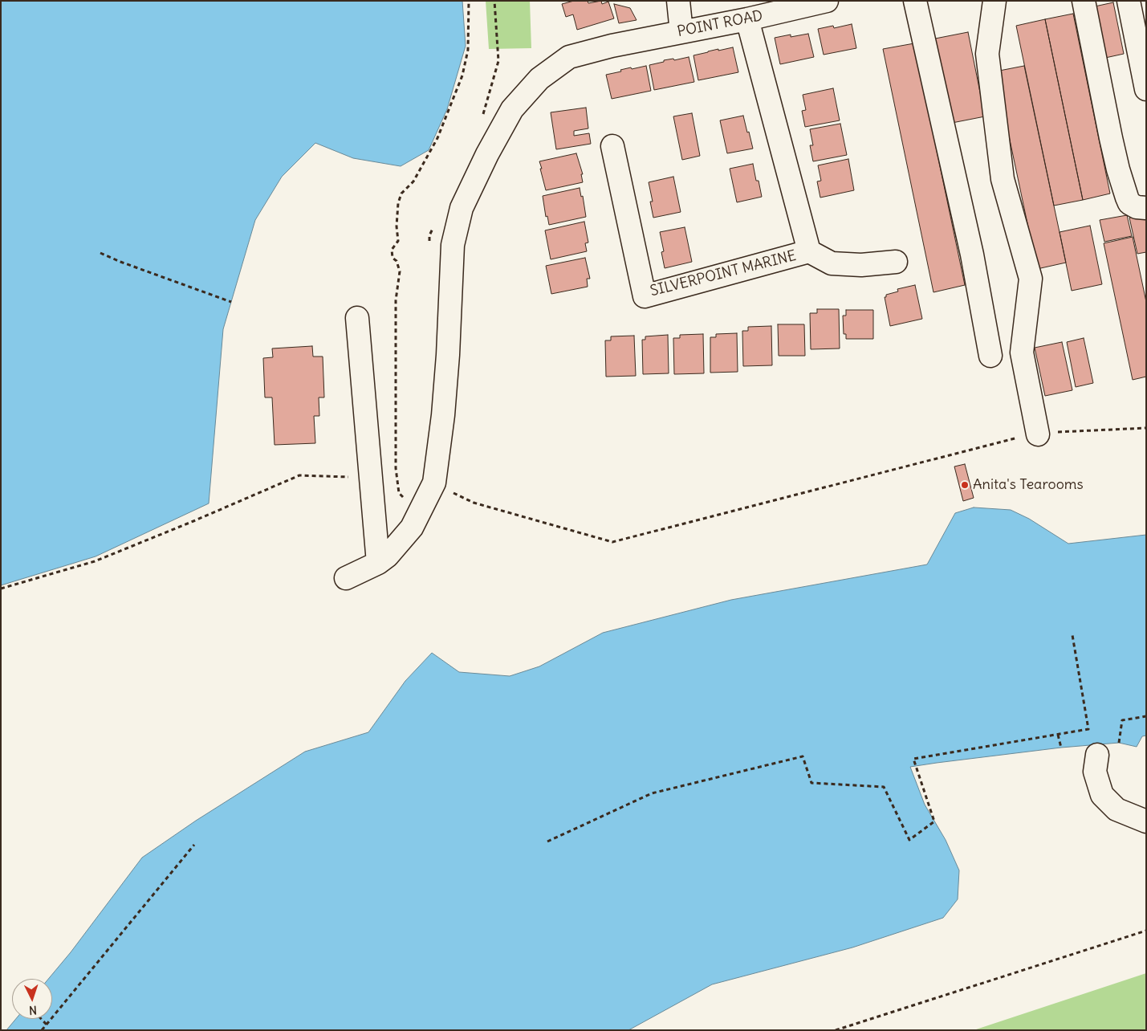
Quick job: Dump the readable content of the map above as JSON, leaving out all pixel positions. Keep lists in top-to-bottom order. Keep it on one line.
{"streets":{"street":["POINT ROAD","SILVERPOINT MARINE"]},"crossings":[["POINT ROAD","SILVERPOINT MARINE"]],"places":["Anita's Tearooms"],"north":"bottom"}
